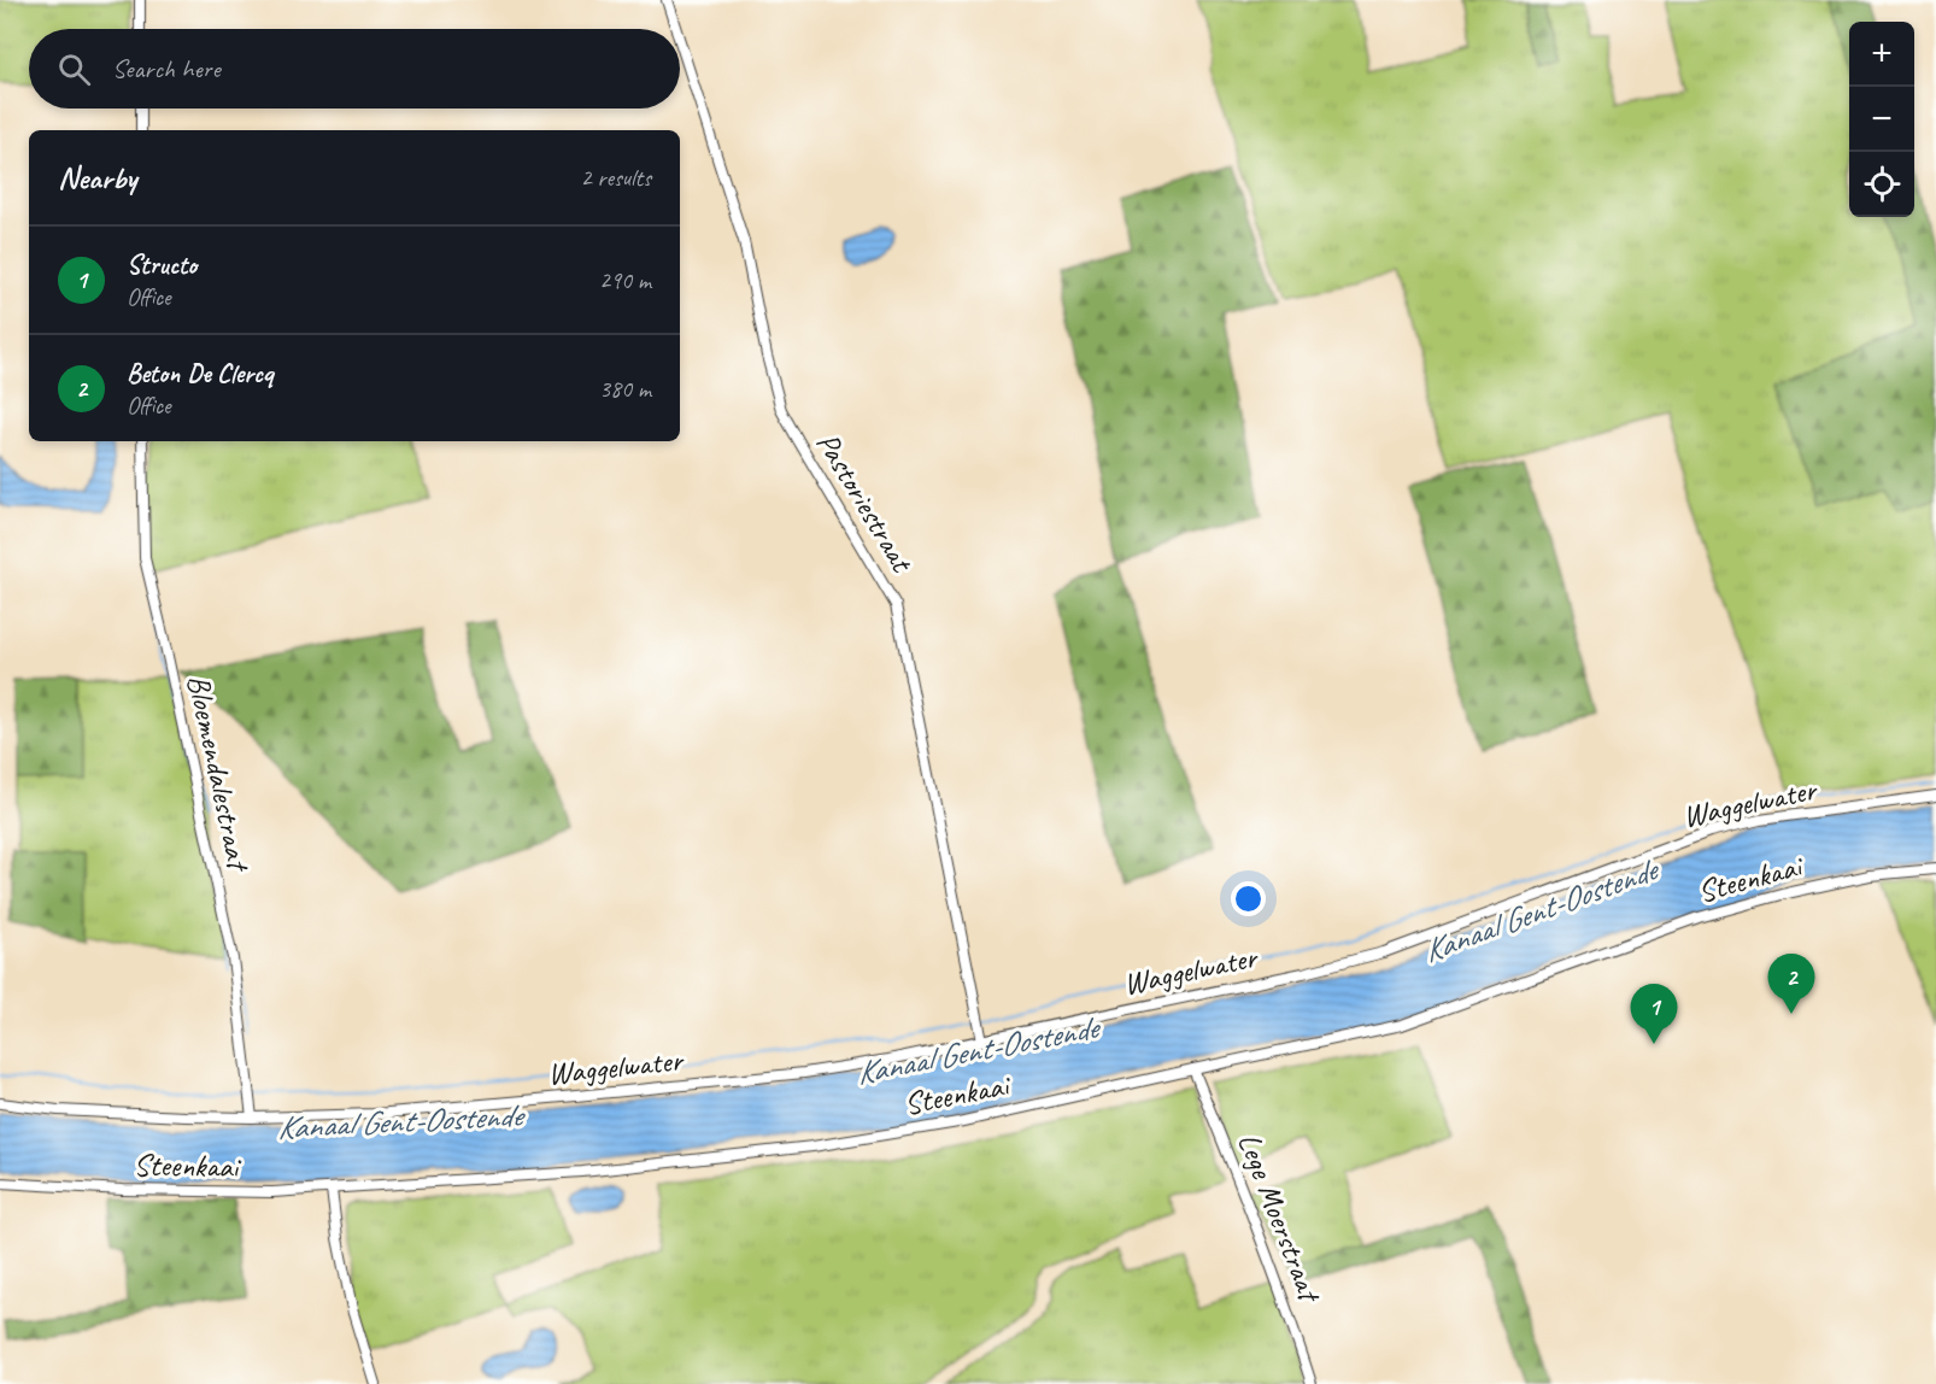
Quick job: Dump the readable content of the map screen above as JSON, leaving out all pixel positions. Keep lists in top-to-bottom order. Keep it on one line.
{"streets":{"street":["Pastoriestraat","Bloemendalestraat","Waggelwater","Steenkaai","Lege Moerstraat"]},"crossings":[["Pastoriestraat","Waggelwater"],["Bloemendalestraat","Waggelwater"],["Steenkaai","Lege Moerstraat"]],"water":["Kanaal Gent-Oostende"],"page":{"map_buttons":["+","−"],"search":"Search here","heading":["Nearby","2 results"],"list":[{"mark":"1","name":"Structo","note":"Office","value":"290 m"},{"mark":"2","name":"Beton De Clercq","note":"Office","value":"380 m"}],"pins":["2","1"]}}
